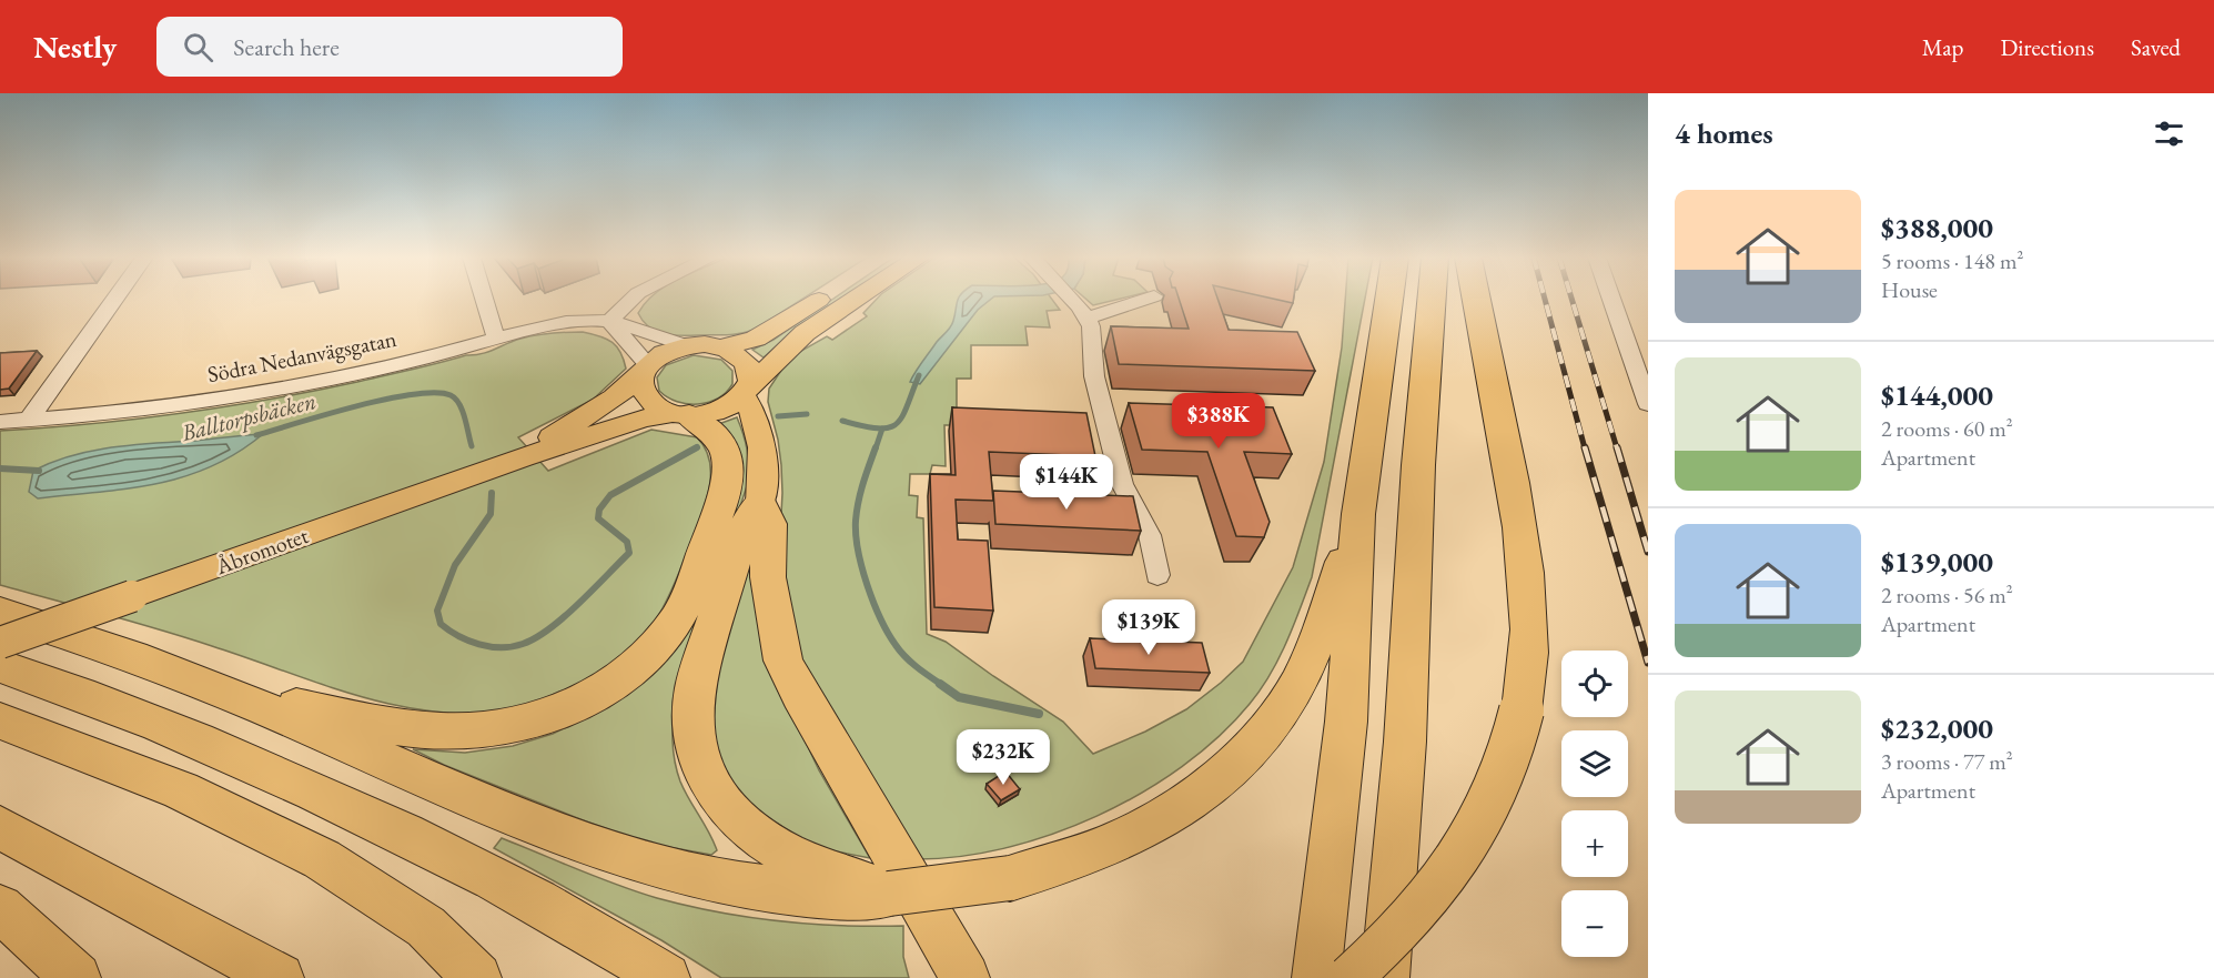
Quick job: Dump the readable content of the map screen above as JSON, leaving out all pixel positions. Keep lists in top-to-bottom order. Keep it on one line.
{"streets":{"main road":["Åbromotet"],"street":["Södra Nedanvägsgatan"]},"crossings":[["Södra Nedanvägsgatan","Åbromotet"]],"water":["Balltorpsbäcken"],"page":{"header":"Nestly","search":"Search here","nav":["Map","Directions","Saved"],"heading":"4 homes","list":[{"name":"$388,000","note":"5 rooms · 148 m² · House"},{"name":"$144,000","note":"2 rooms · 60 m² · Apartment"},{"name":"$139,000","note":"2 rooms · 56 m² · Apartment"},{"name":"$232,000","note":"3 rooms · 77 m² · Apartment"}],"price":["$388K","$144K","$139K","$232K"],"map_buttons":["+","−"]}}
